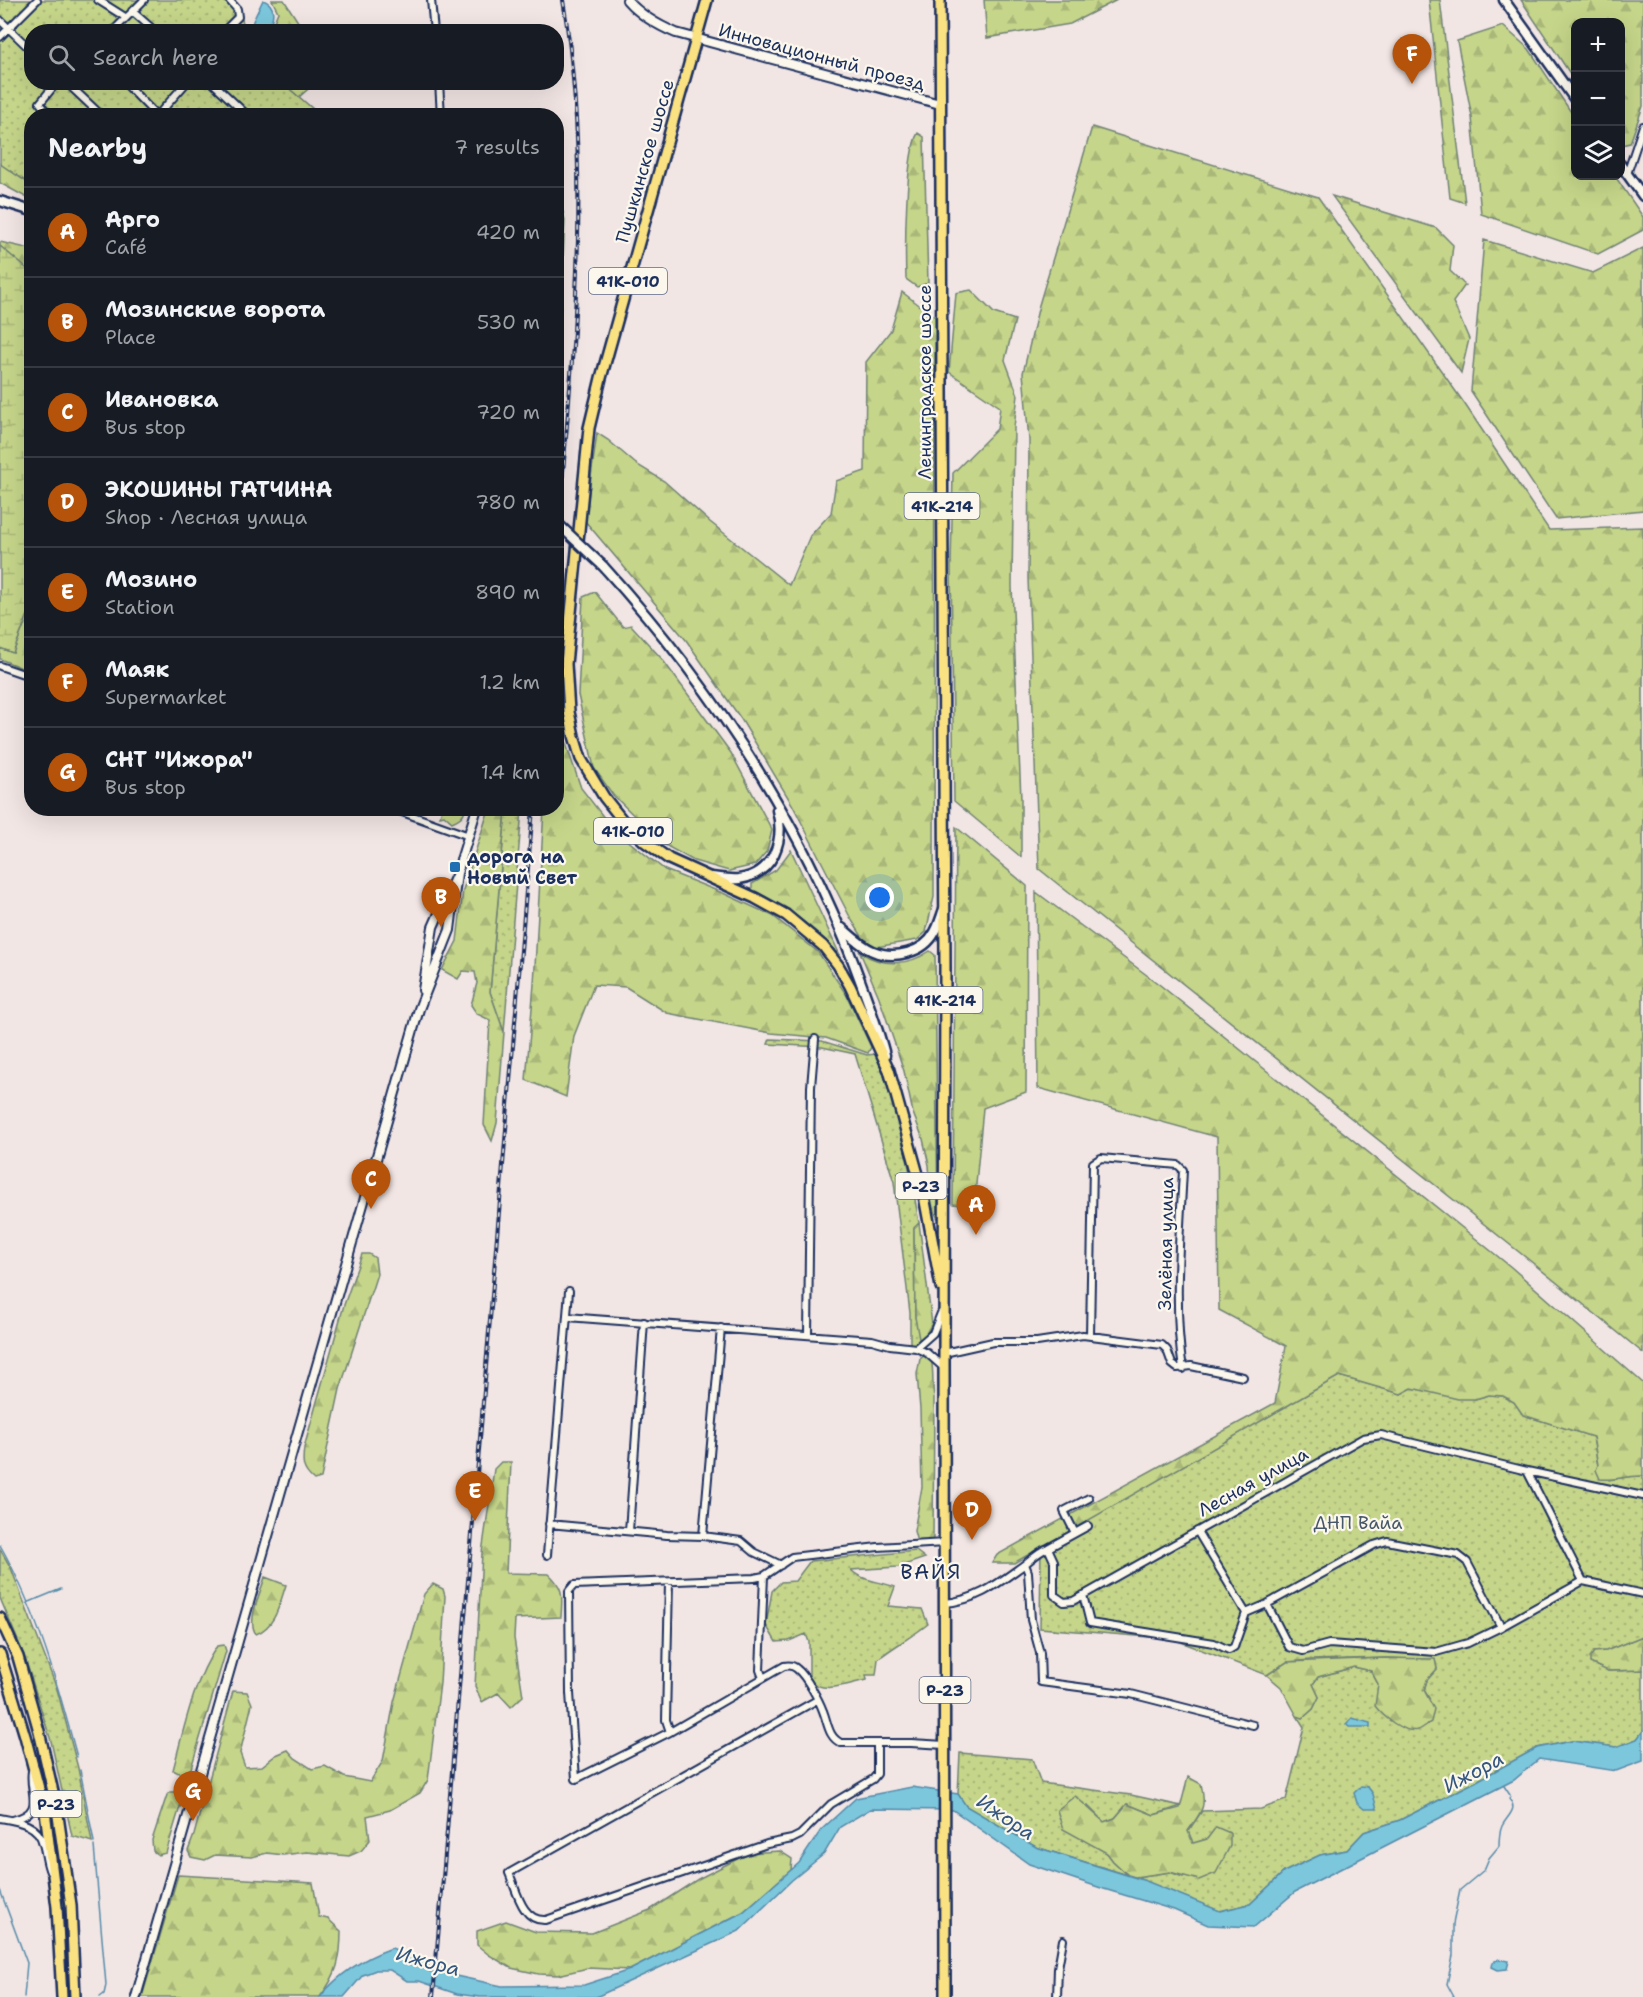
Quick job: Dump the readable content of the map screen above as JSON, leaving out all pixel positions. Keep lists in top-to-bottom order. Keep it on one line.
{"streets":{"main road":["Пушкинское шоссе","41К-010","Ленинградское шоссе","41К-214","Р-23"],"street":["Инновационный проезд","Зелёная улица","Лесная улица"]},"crossings":[["Инновационный проезд","Пушкинское шоссе"],["Инновационный проезд","Ленинградское шоссе"],["Пушкинское шоссе","Р-23"],["Ленинградское шоссе","41К-214"],["41К-214","Р-23"]],"districts":["ВАЙЯ"],"water":["Ижора"],"parks":["ДНП Вайа"],"places":{"transit":["дорога на Новый Свет"]},"page":{"map_buttons":["+","−"],"search":"Search here","pins":["F","B","C","A","E","D","G"],"heading":["Nearby","7 results"],"list":[{"mark":"A","name":"Арго","note":"Café","value":"420 m"},{"mark":"B","name":"Мозинские ворота","note":"Place","value":"530 m"},{"mark":"C","name":"Ивановка","note":"Bus stop","value":"720 m"},{"mark":"D","name":"ЭКОШИНЫ ГАТЧИНА","note":"Shop · Лесная улица","value":"780 m"},{"mark":"E","name":"Мозино","note":"Station","value":"890 m"},{"mark":"F","name":"Маяк","note":"Supermarket","value":"1.2 km"},{"mark":"G","name":"СНТ \"Ижора\"","note":"Bus stop","value":"1.4 km"}]}}
